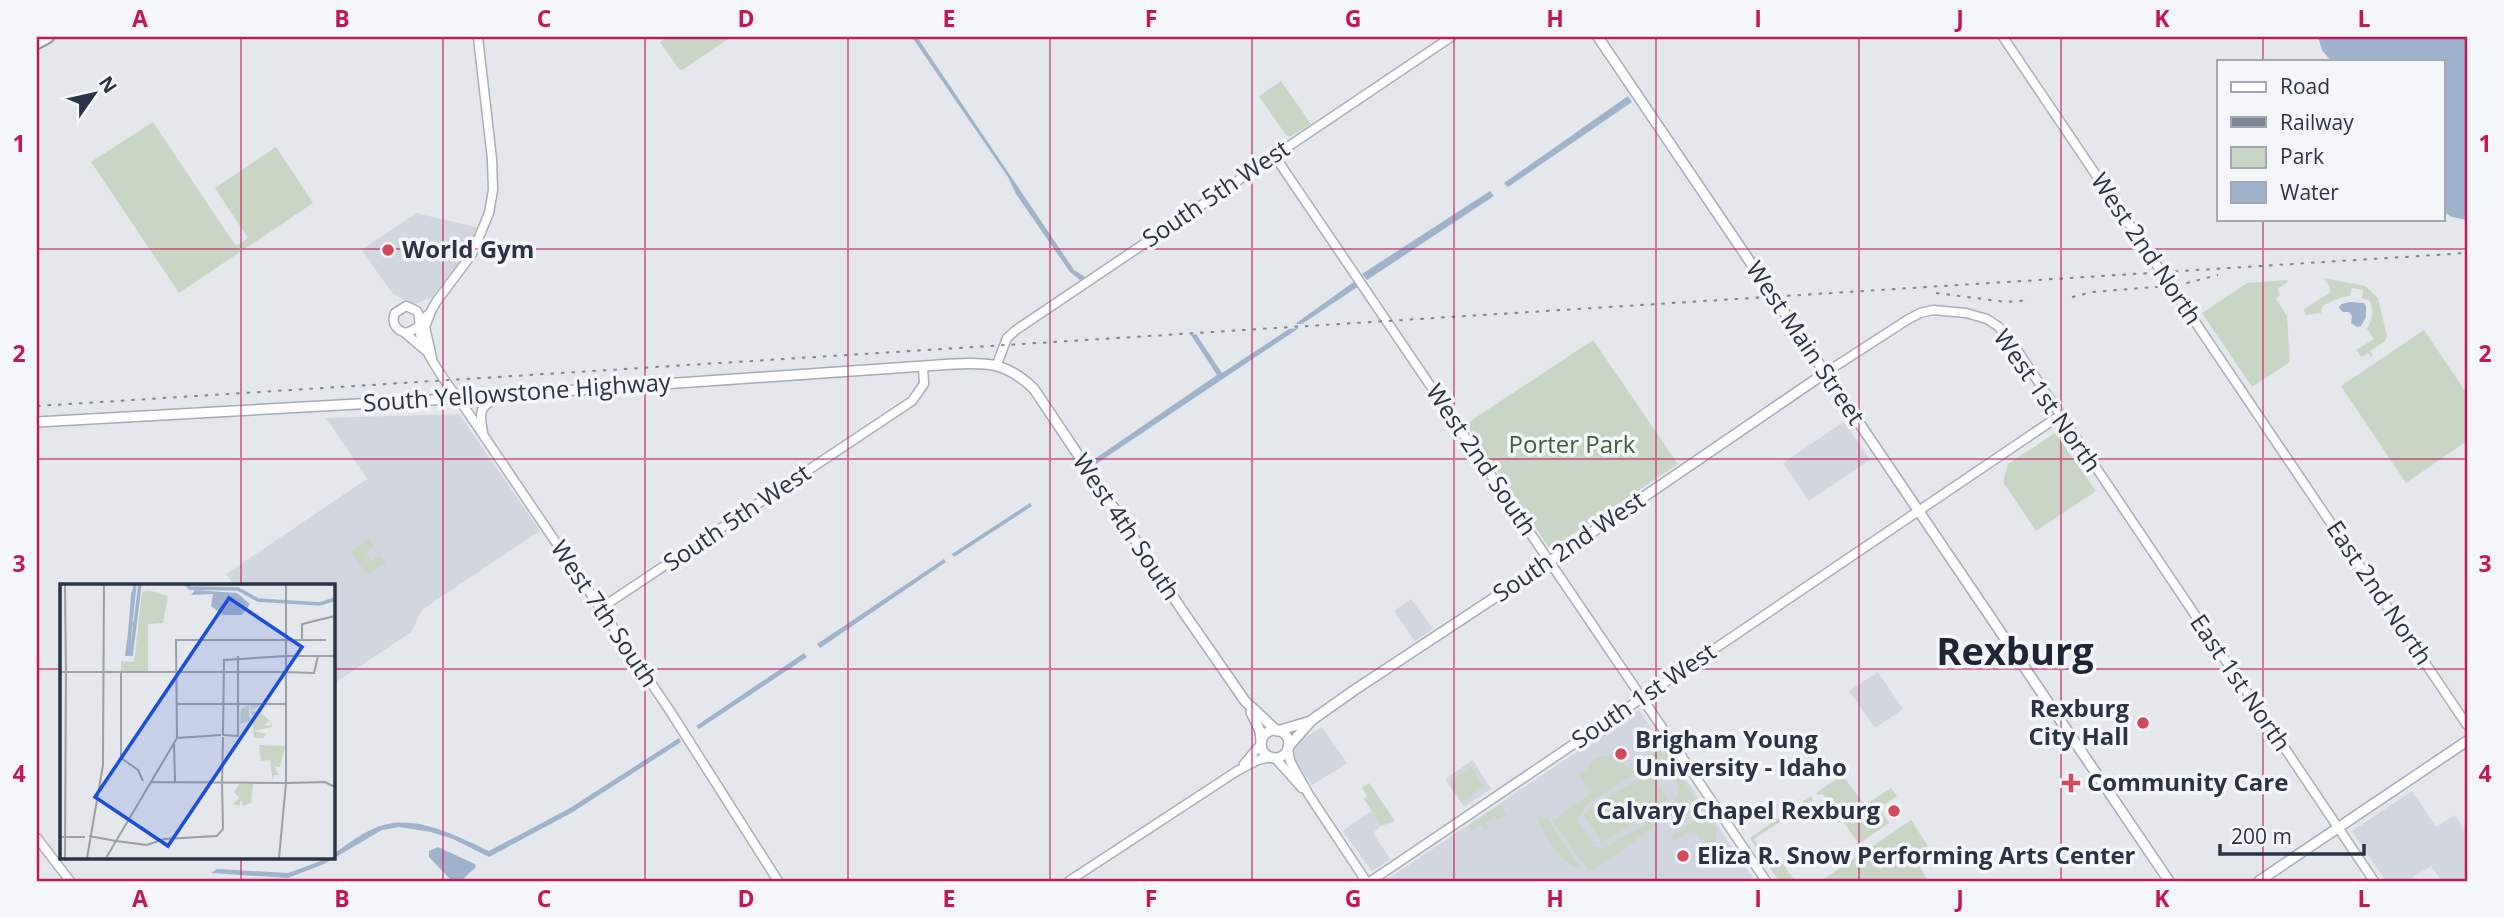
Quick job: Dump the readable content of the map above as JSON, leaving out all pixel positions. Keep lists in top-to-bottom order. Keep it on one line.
{"streets":{"main road":["West Main Street","South Yellowstone Highway","West 4th South","South 2nd West"],"street":["South 5th West","West 2nd North","West 1st North","West 2nd South","East 2nd North","West 7th South","East 1st North","South 1st West"]},"crossings":[["South 5th West","South Yellowstone Highway"],["South 5th West","West 2nd South"],["South 5th West","West 4th South"],["South 5th West","West 7th South"],["West 2nd North","East 2nd North"],["West Main Street","West 1st North"],["West Main Street","South 2nd West"],["West Main Street","South 1st West"],["South Yellowstone Highway","West 4th South"],["South Yellowstone Highway","West 7th South"],["West 1st North","South 2nd West"],["West 1st North","East 1st North"],["West 1st North","South 1st West"],["West 2nd South","South 2nd West"],["West 2nd South","South 1st West"],["West 4th South","South 2nd West"]],"districts":["Rexburg"],"parks":["Porter Park"],"places":{"other":["World Gym","Rexburg City Hall","Brigham Young University - Idaho","Calvary Chapel Rexburg","Eliza R. Snow Performing Arts Center"],"health":["Community Care"]},"legend":["Road","Railway","Park","Water"],"scale_bar":"200 m","north":"top right","grid":{"columns":["A","B","C","D","E","F","G","H","I","J","K","L"],"rows":["1","2","3","4"]}}
